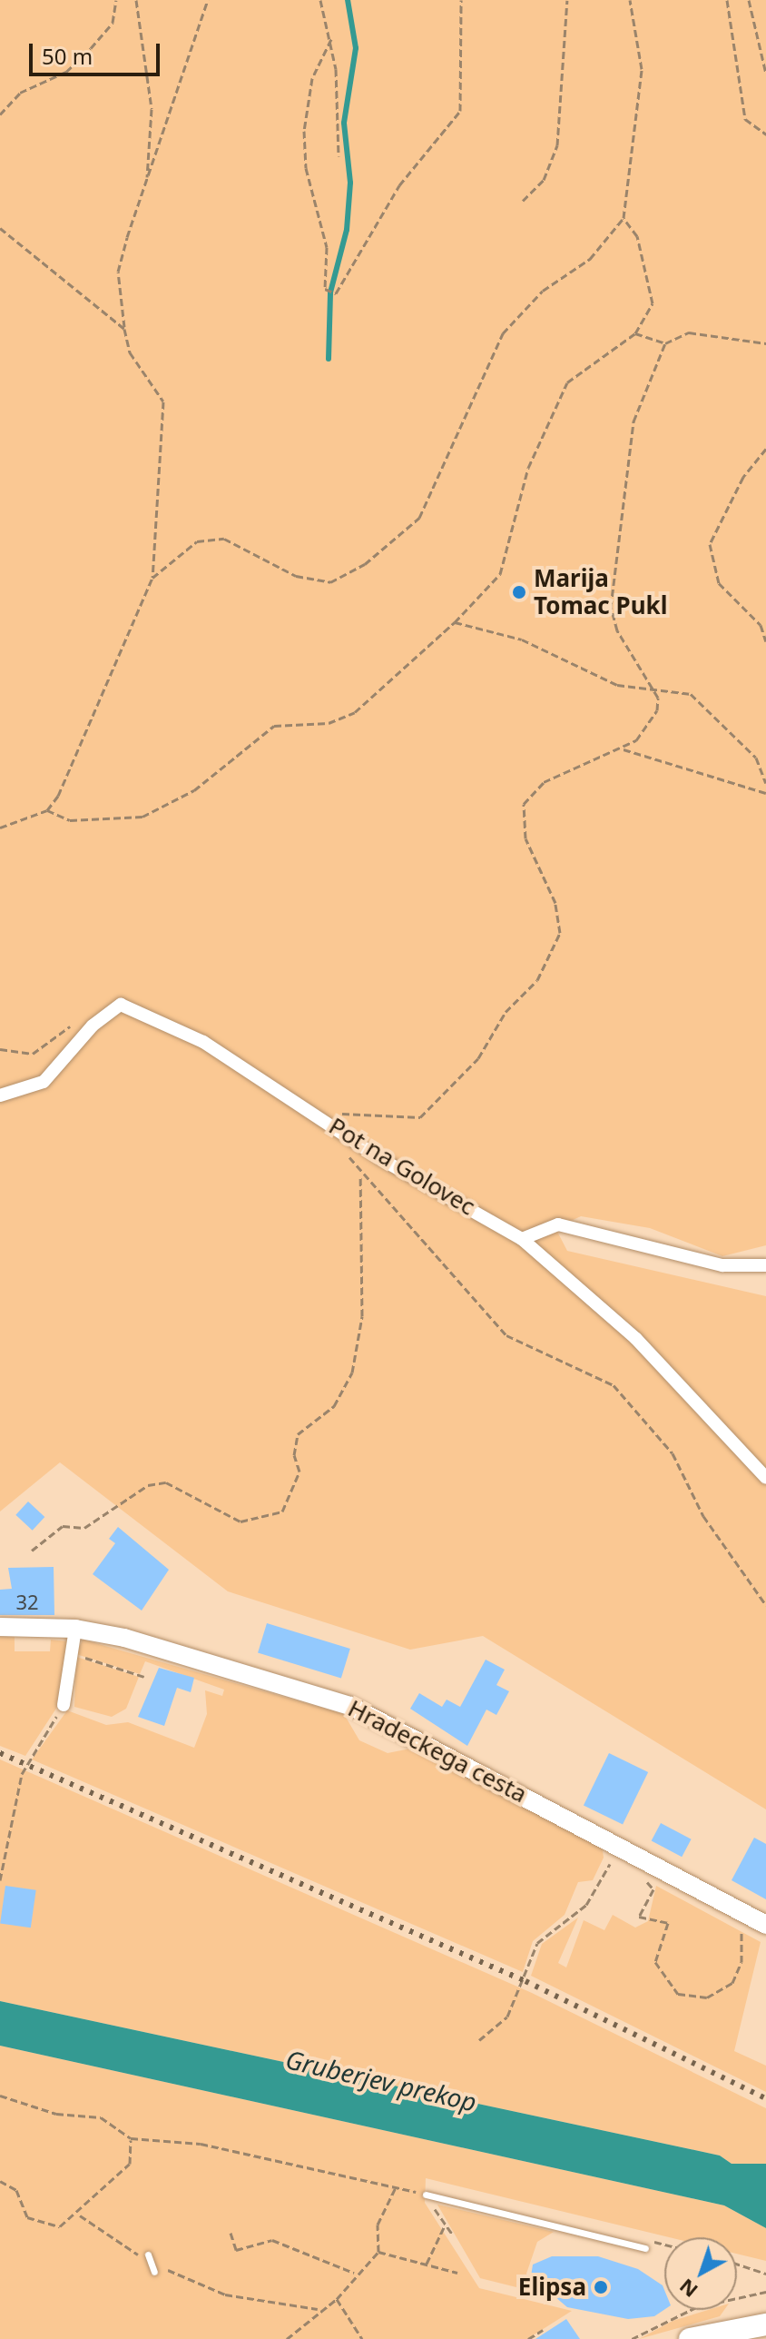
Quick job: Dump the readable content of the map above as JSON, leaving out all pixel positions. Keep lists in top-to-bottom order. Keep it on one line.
{"streets":{"street":["Pot na Golovec","Hradeckega cesta"]},"water":["Gruberjev prekop"],"places":["Marija Tomac Pukl","Elipsa"],"house_numbers":["32"],"scale_bar":"50 m","north":"bottom left"}
